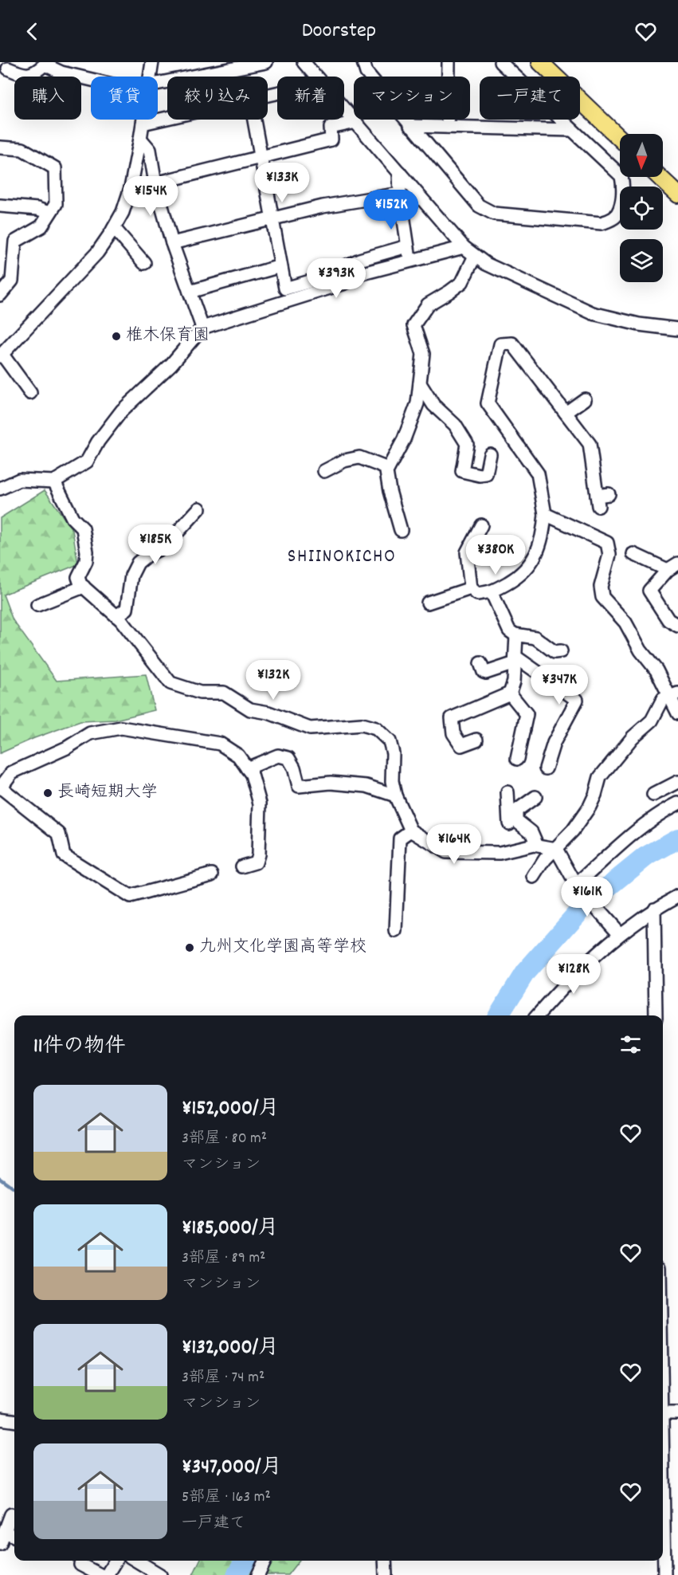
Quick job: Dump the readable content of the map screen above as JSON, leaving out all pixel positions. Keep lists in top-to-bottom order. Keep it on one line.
{"districts":["SHIINOKICHO"],"places":["椎木保育園","長崎短期大学","九州文化学園高等学校"],"north":"bottom","page":{"header":"Doorstep","chip":["購入","賃貸","絞り込み","新着","マンション","一戸建て"],"price":["¥133K","¥154K","¥152K","¥393K","¥185K","¥380K","¥132K","¥347K","¥164K","¥161K","¥128K"],"heading":"11件の物件","list":[{"name":"¥152,000/月","note":"3部屋 · 80 m² · マンション"},{"name":"¥185,000/月","note":"3部屋 · 89 m² · マンション"},{"name":"¥132,000/月","note":"3部屋 · 74 m² · マンション"},{"name":"¥347,000/月","note":"5部屋 · 163 m² · 一戸建て"}]}}
